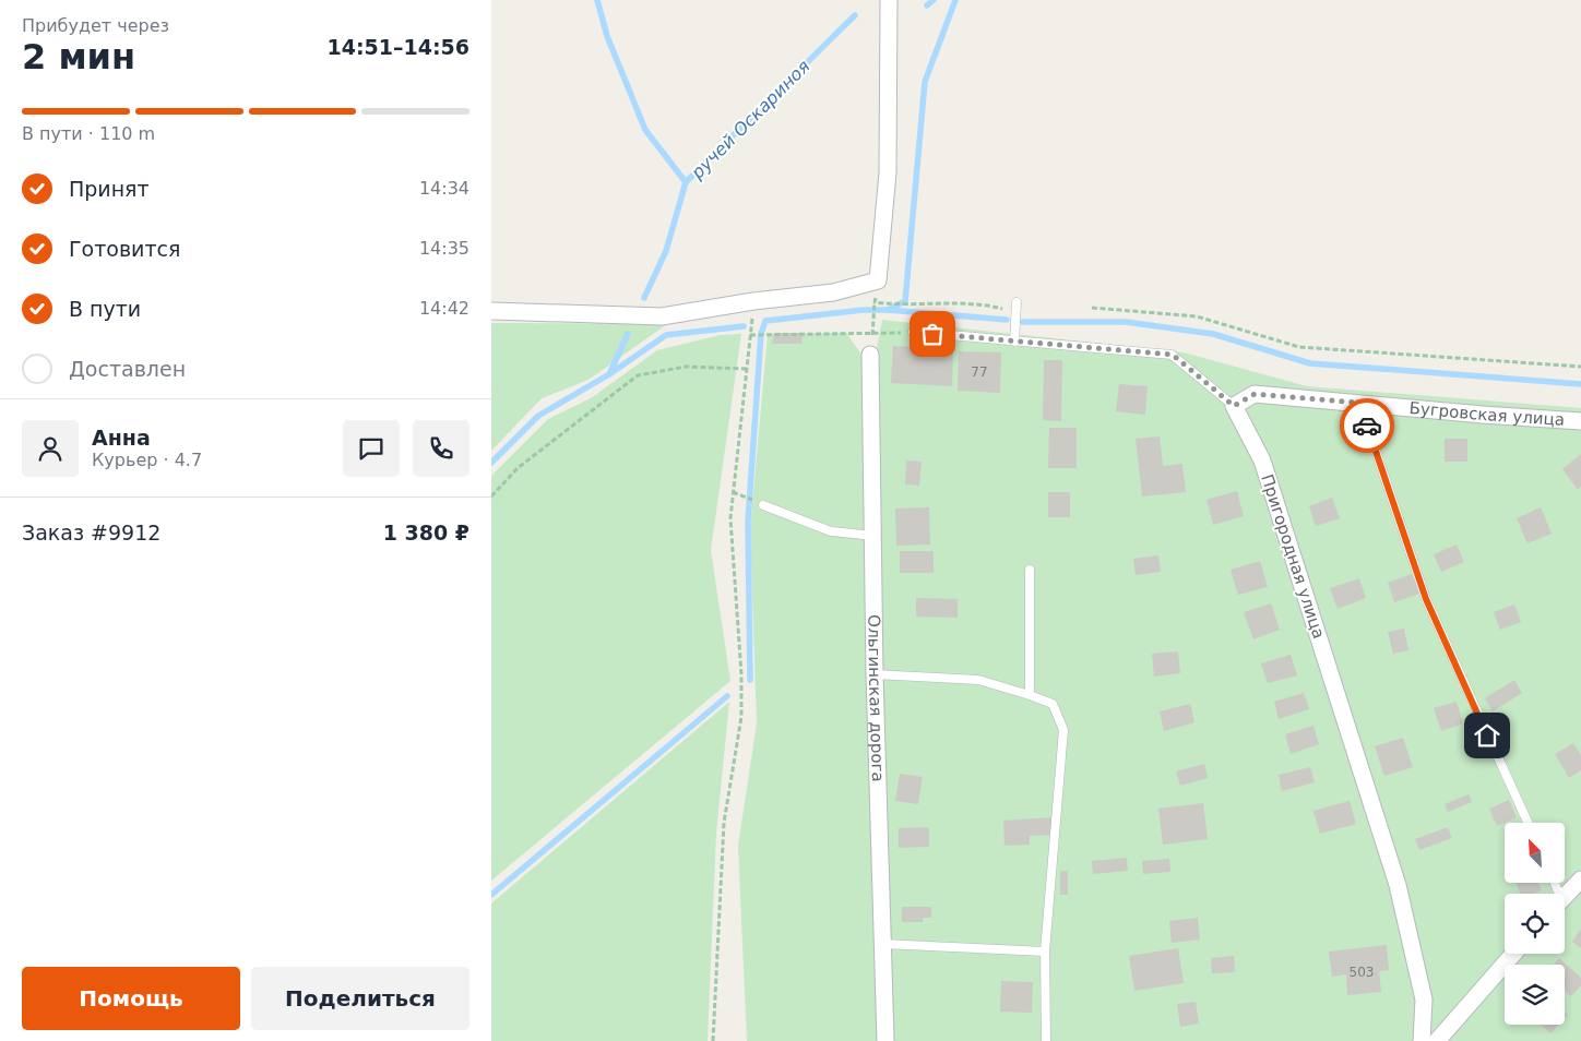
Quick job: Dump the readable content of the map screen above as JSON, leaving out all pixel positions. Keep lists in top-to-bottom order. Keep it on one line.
{"streets":{"street":["Бугровская улица","Пригородная улица","Ольгинская дорога"]},"crossings":[["Бугровская улица","Пригородная улица"]],"water":["ручей Оскариноя"],"house_numbers":["77","503"],"north":"top left","page":{"heading":["2 мин","Прибудет через","14:51–14:56"],"panel":["Анна","Курьер · 4.7","Заказ #9912","1 380 ₽"],"bar":"В пути · 110 m","list":[["Принят","14:34"],["Готовится","14:35"],["В пути","14:42"],"Доставлен"],"buttons":["Помощь","Поделиться"]}}
